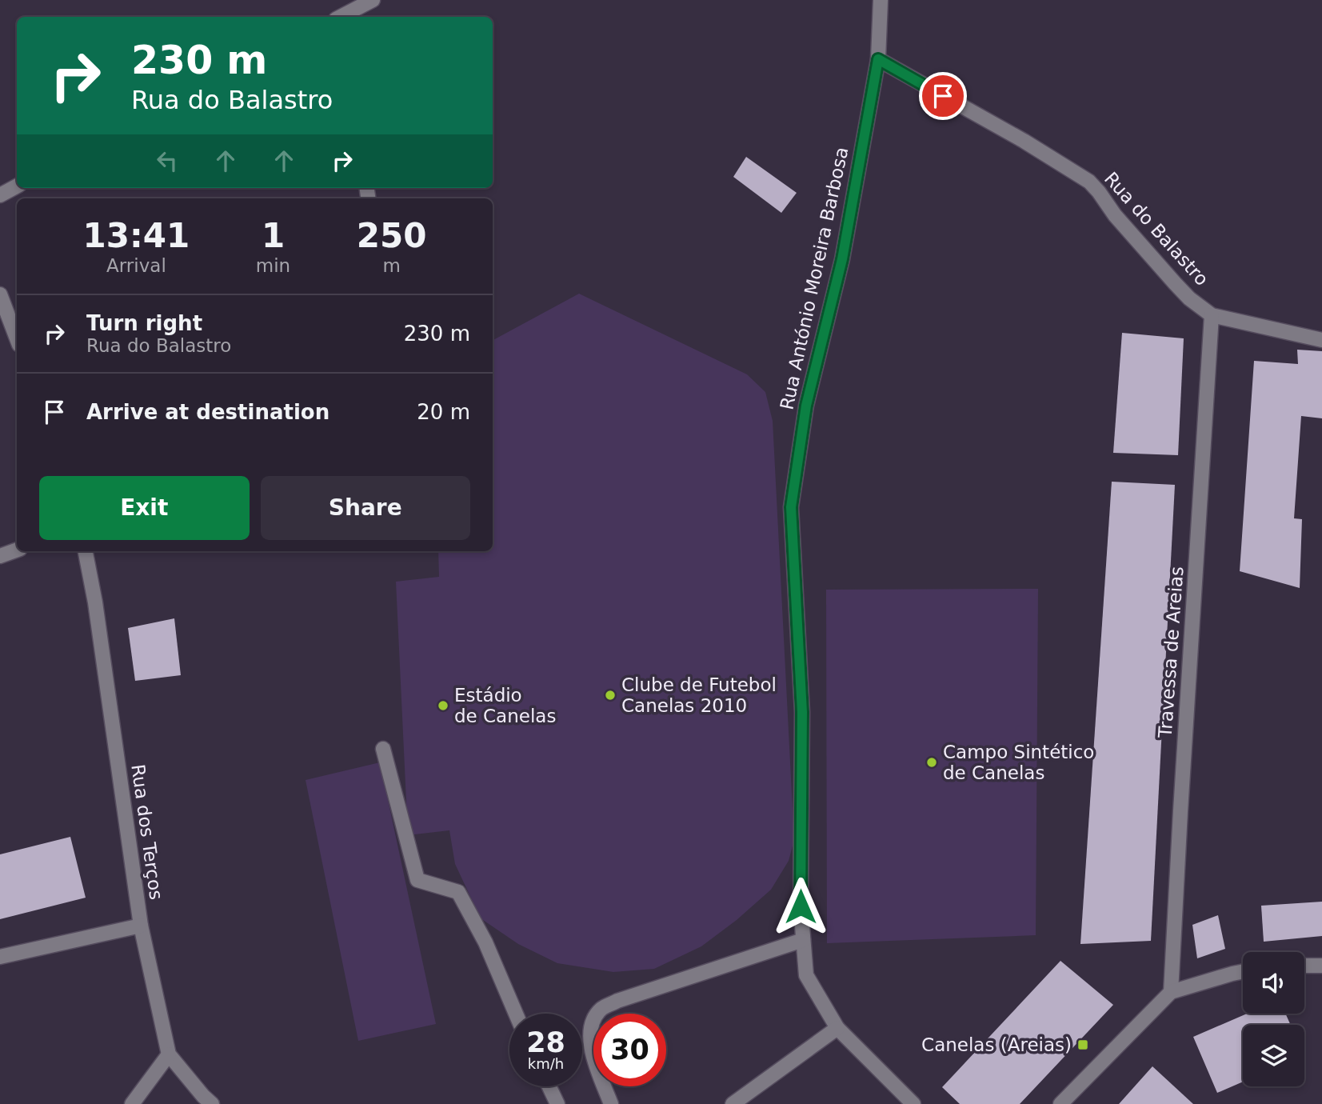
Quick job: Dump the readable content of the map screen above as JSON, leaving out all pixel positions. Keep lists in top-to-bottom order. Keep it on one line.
{"streets":{"street":["Rua do Balastro","Rua António Moreira Barbosa","Travessa de Areias","Rua dos Terços"]},"crossings":[["Rua do Balastro","Rua António Moreira Barbosa"],["Rua do Balastro","Travessa de Areias"]],"places":{"other":["Clube de Futebol Canelas 2010","Estádio de Canelas","Campo Sintético de Canelas"],"transit":["Canelas (Areias)"]},"page":{"turn":["230 m","Rua do Balastro"],"eta":["13:41","Arrival","1","min","250","m"],"list":[{"name":"Turn right","note":"Rua do Balastro","value":"230 m"},{"name":"Arrive at destination","value":"20 m"}],"buttons":["Exit","Share"],"speed":"28 km/h","limit":"30"}}
